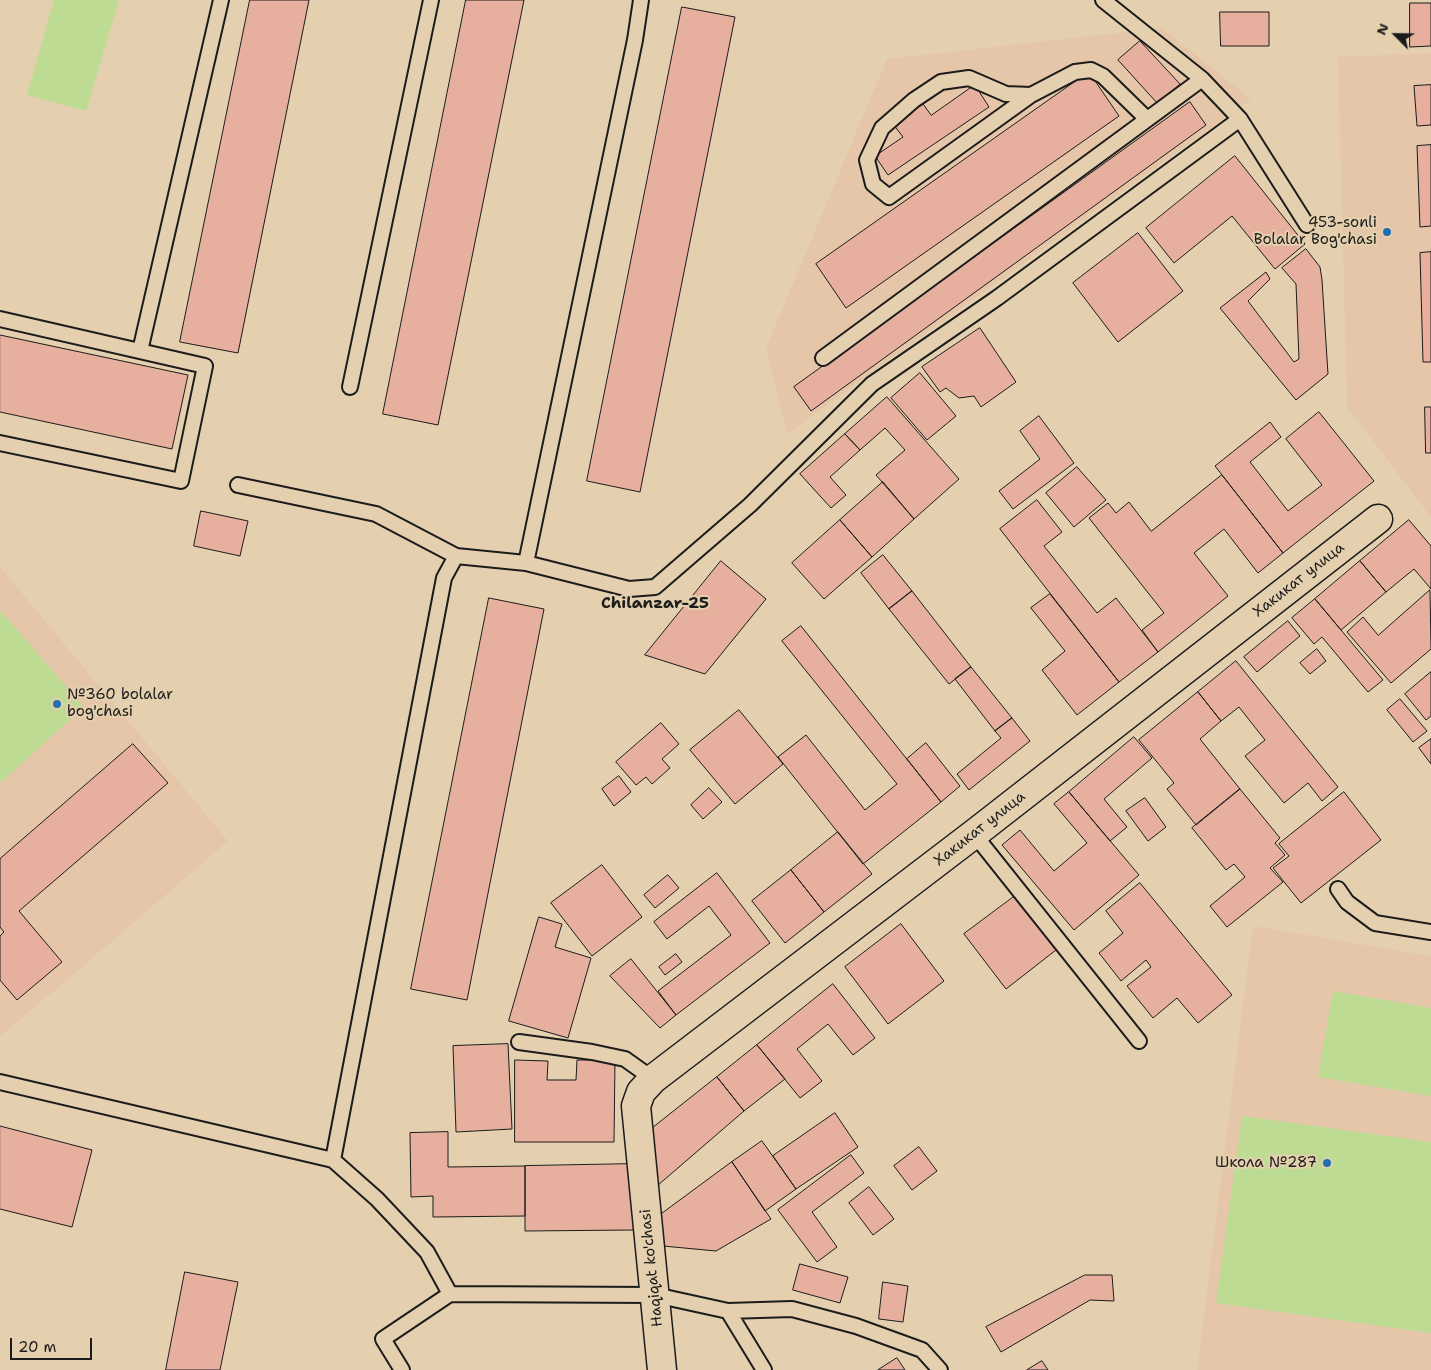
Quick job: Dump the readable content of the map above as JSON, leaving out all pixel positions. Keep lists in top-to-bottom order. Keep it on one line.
{"streets":{"street":["Хакикат улица","Haqiqat ko'chasi"]},"crossings":[["Хакикат улица","Haqiqat ko'chasi"]],"districts":["Chilanzar-25"],"places":["453-sonli Bolalar Bog'chasi","№360 bolalar bog'chasi","Школа №287"],"scale_bar":"20 m","north":"top left"}
